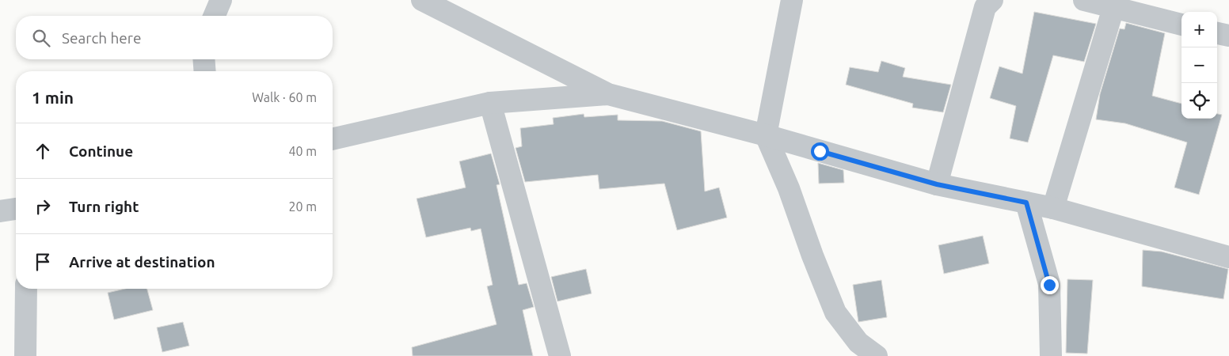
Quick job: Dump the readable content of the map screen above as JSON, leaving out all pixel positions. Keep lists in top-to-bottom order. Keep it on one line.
{"page":{"map_buttons":["+","−"],"search":"Search here","heading":["1 min","Walk · 60 m"],"list":[["Continue","40 m"],["Turn right","20 m"],"Arrive at destination"]}}
